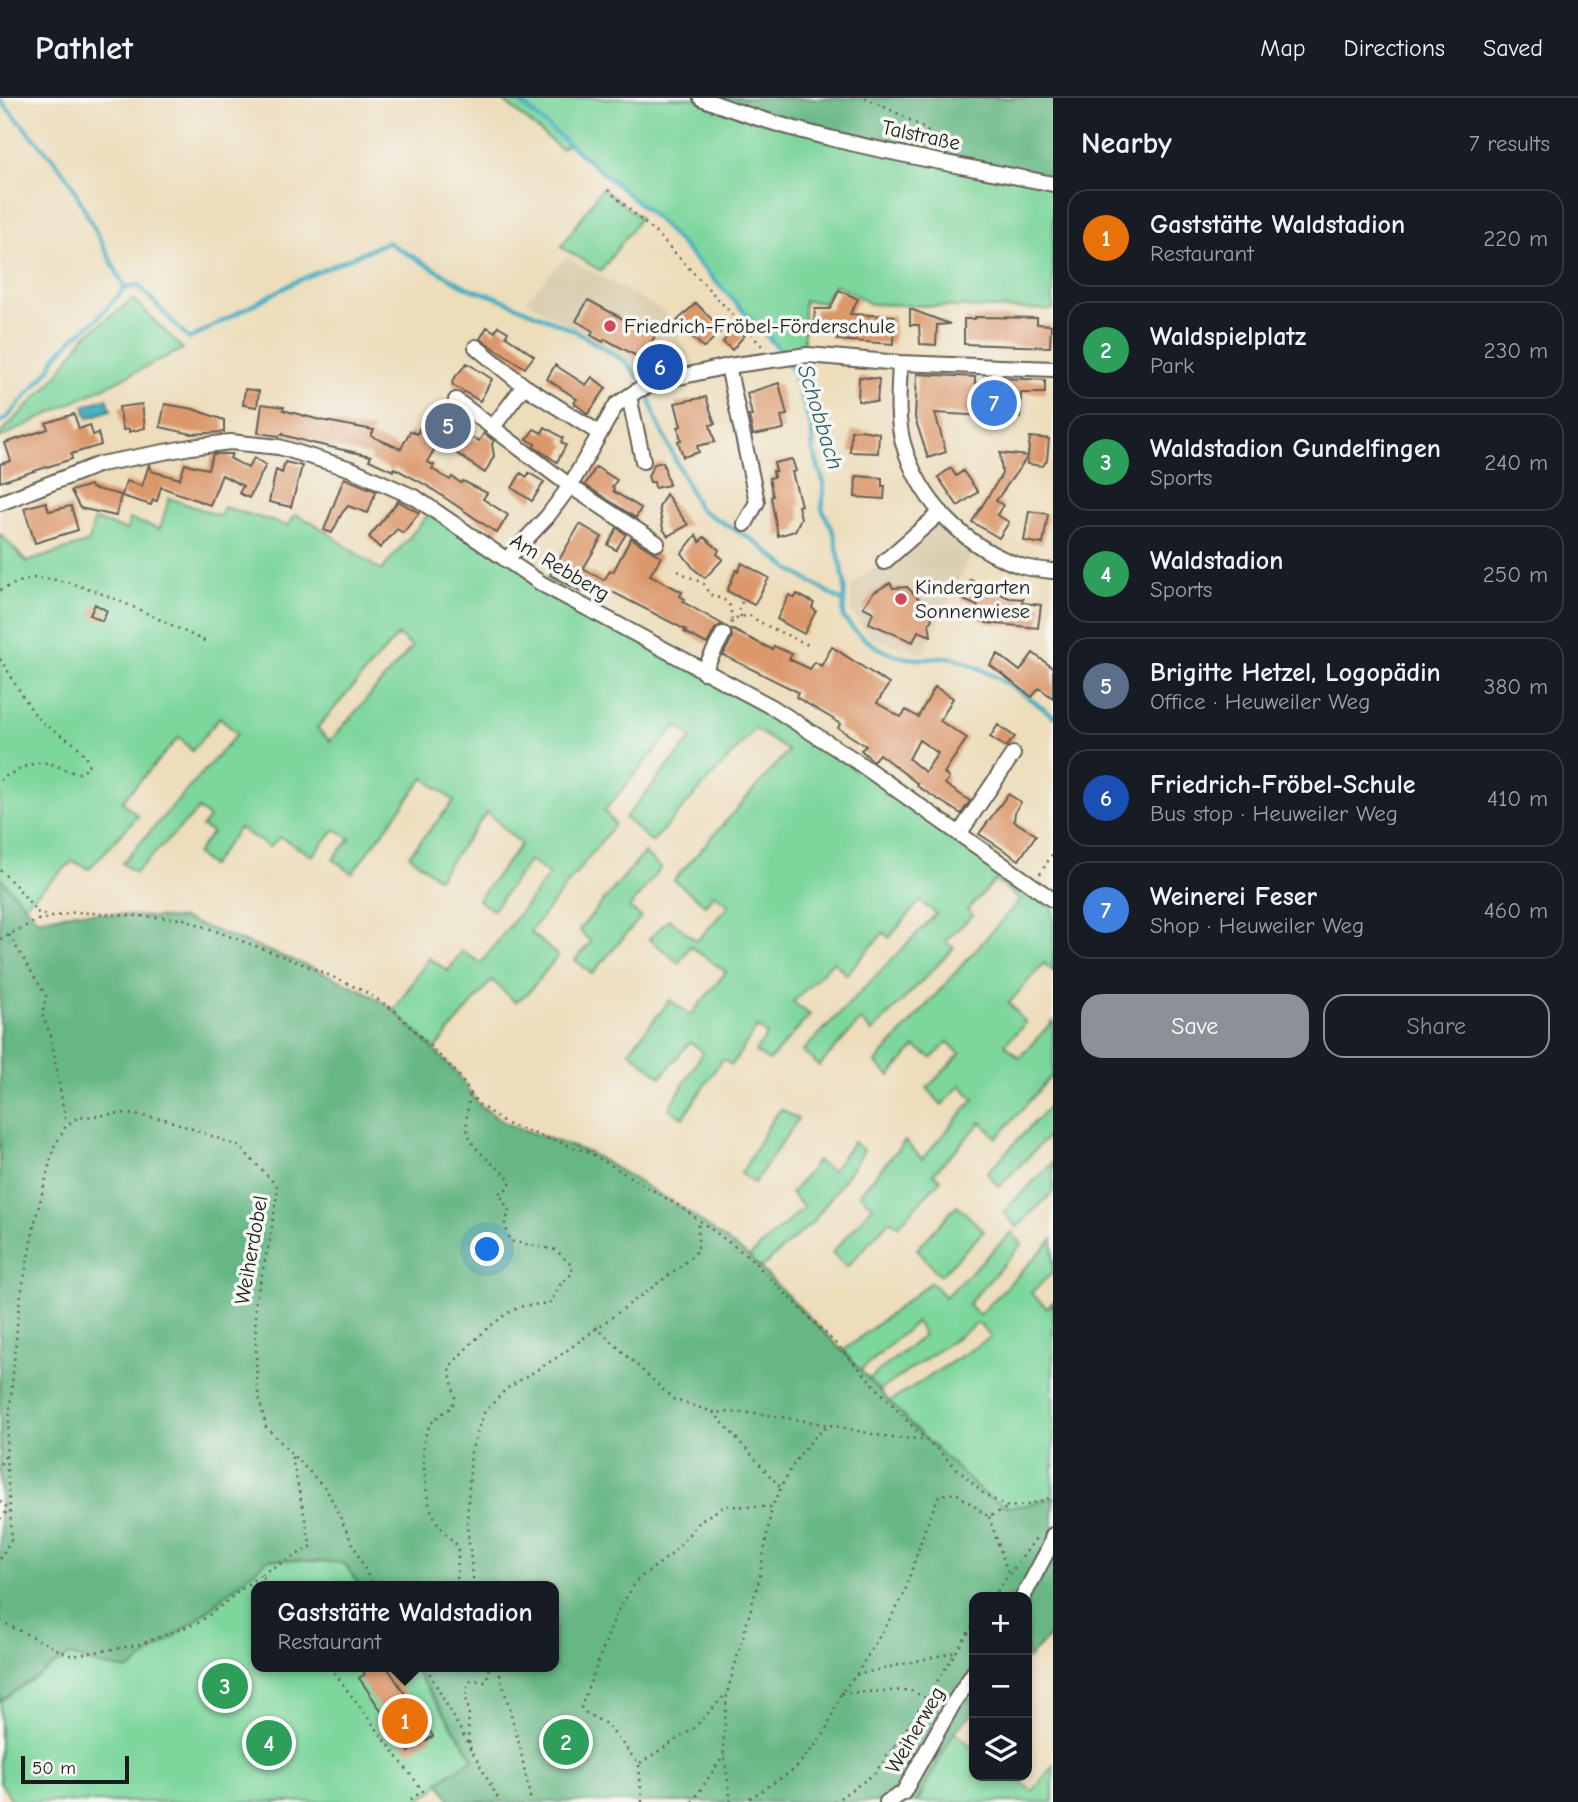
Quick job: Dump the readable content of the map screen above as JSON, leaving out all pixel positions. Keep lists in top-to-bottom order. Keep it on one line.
{"streets":{"street":["Talstraße","Am Rebberg","Weiherweg"],"path":["Weiherdobel"]},"water":["Schobbach"],"places":["Friedrich-Fröbel-Förderschule","Kindergarten Sonnenwiese"],"scale_bar":"50 m","page":{"header":"Pathlet","nav":["Map","Directions","Saved"],"heading":["Nearby","7 results"],"list":[{"mark":"1","name":"Gaststätte Waldstadion","note":"Restaurant","value":"220 m"},{"mark":"2","name":"Waldspielplatz","note":"Park","value":"230 m"},{"mark":"3","name":"Waldstadion Gundelfingen","note":"Sports","value":"240 m"},{"mark":"4","name":"Waldstadion","note":"Sports","value":"250 m"},{"mark":"5","name":"Brigitte Hetzel, Logopädin","note":"Office · Heuweiler Weg","value":"380 m"},{"mark":"6","name":"Friedrich-Fröbel-Schule","note":"Bus stop · Heuweiler Weg","value":"410 m"},{"mark":"7","name":"Weinerei Feser","note":"Shop · Heuweiler Weg","value":"460 m"}],"pins":["6","7","5","3","1","2","4"],"buttons":["Save","Share"],"popup":["Gaststätte Waldstadion","Restaurant"],"map_buttons":["+","−"],"scale":"50 m"}}
